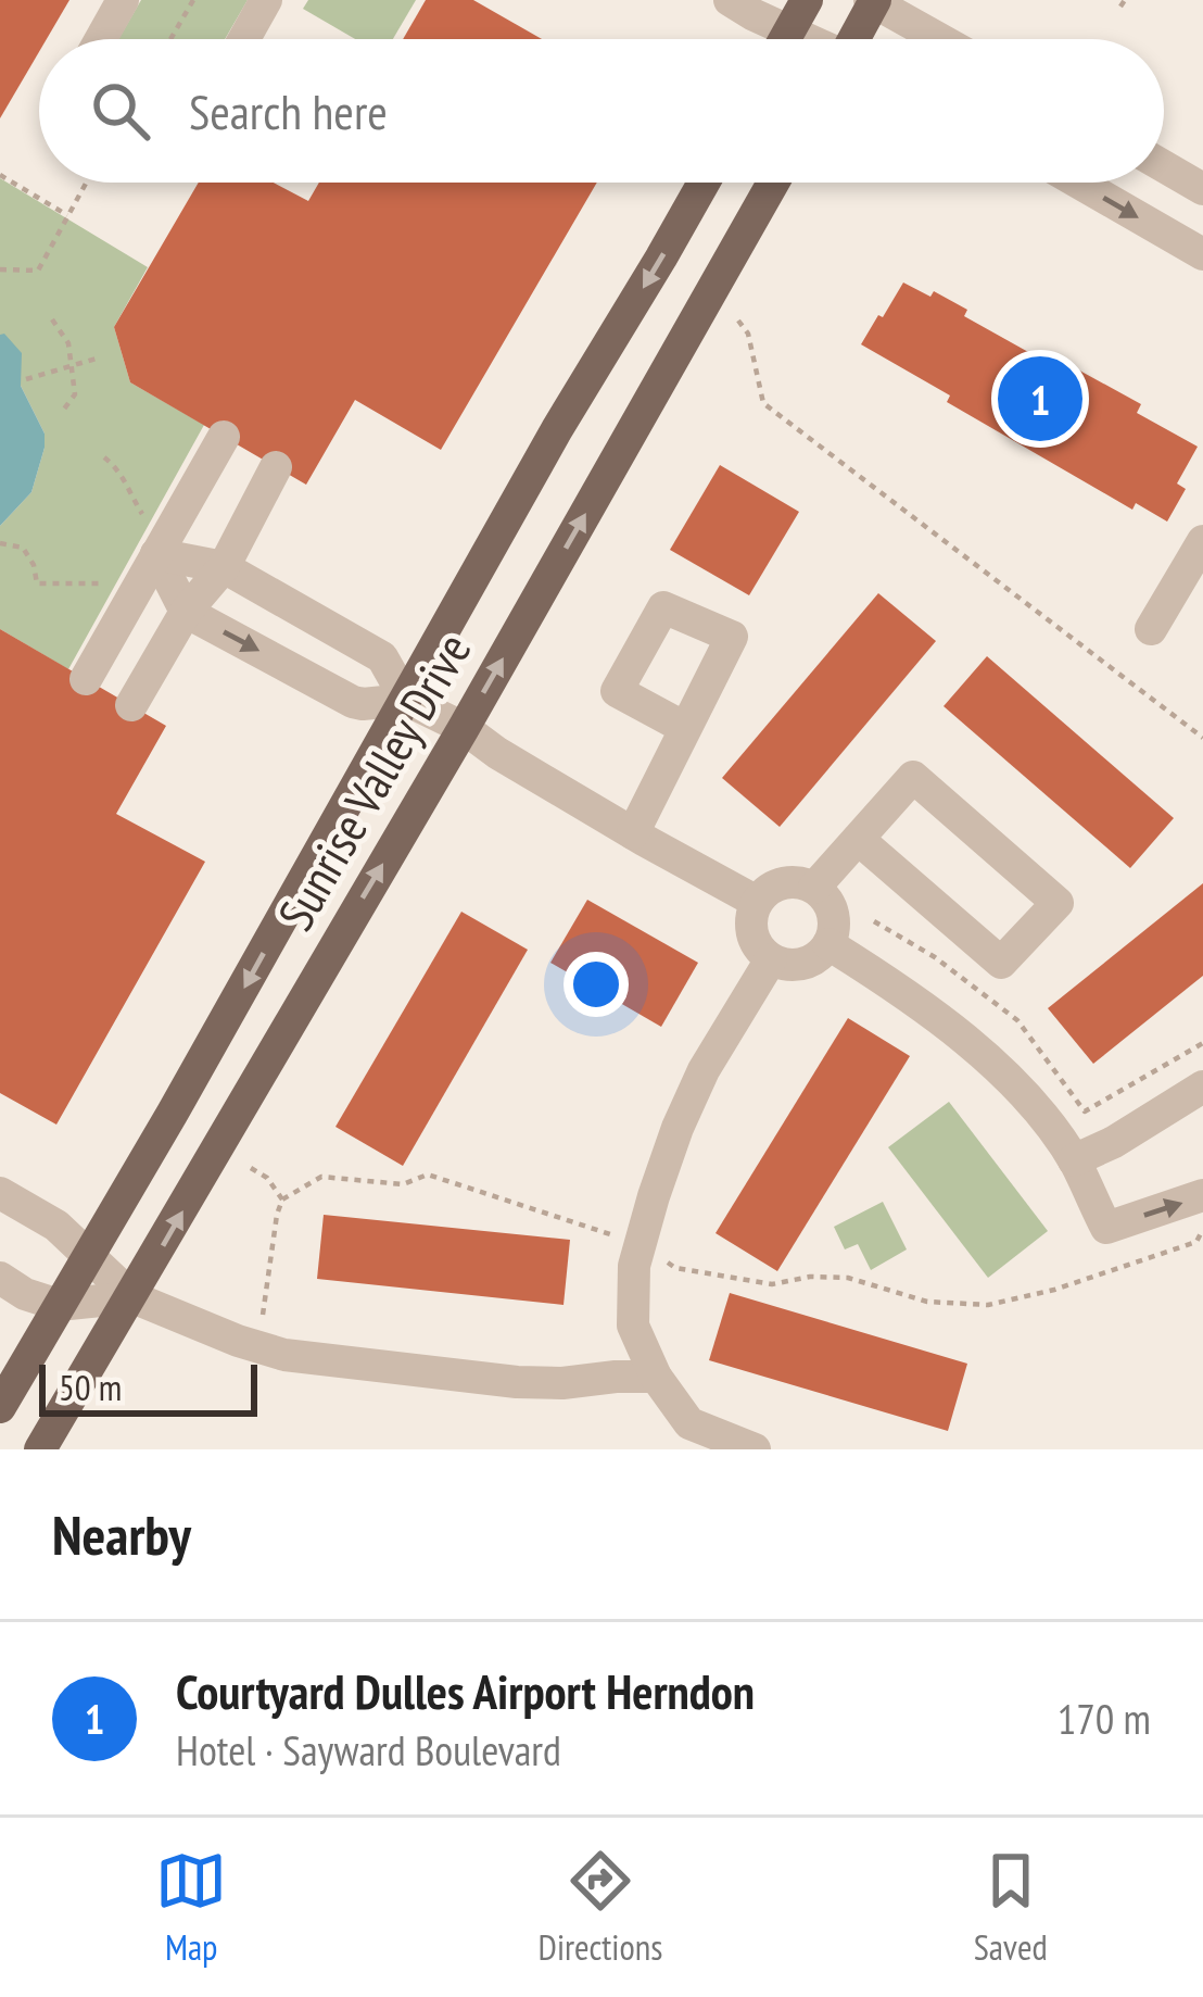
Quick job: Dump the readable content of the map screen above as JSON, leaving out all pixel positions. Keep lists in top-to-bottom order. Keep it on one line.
{"streets":{"main road":["Sunrise Valley Drive"]},"scale_bar":"50 m","page":{"search":"Search here","pins":"1","scale":"50 m","heading":"Nearby","list":[{"mark":"1","name":"Courtyard Dulles Airport Herndon","note":"Hotel · Sayward Boulevard","value":"170 m"}],"nav":["Map","Directions","Saved"]}}
